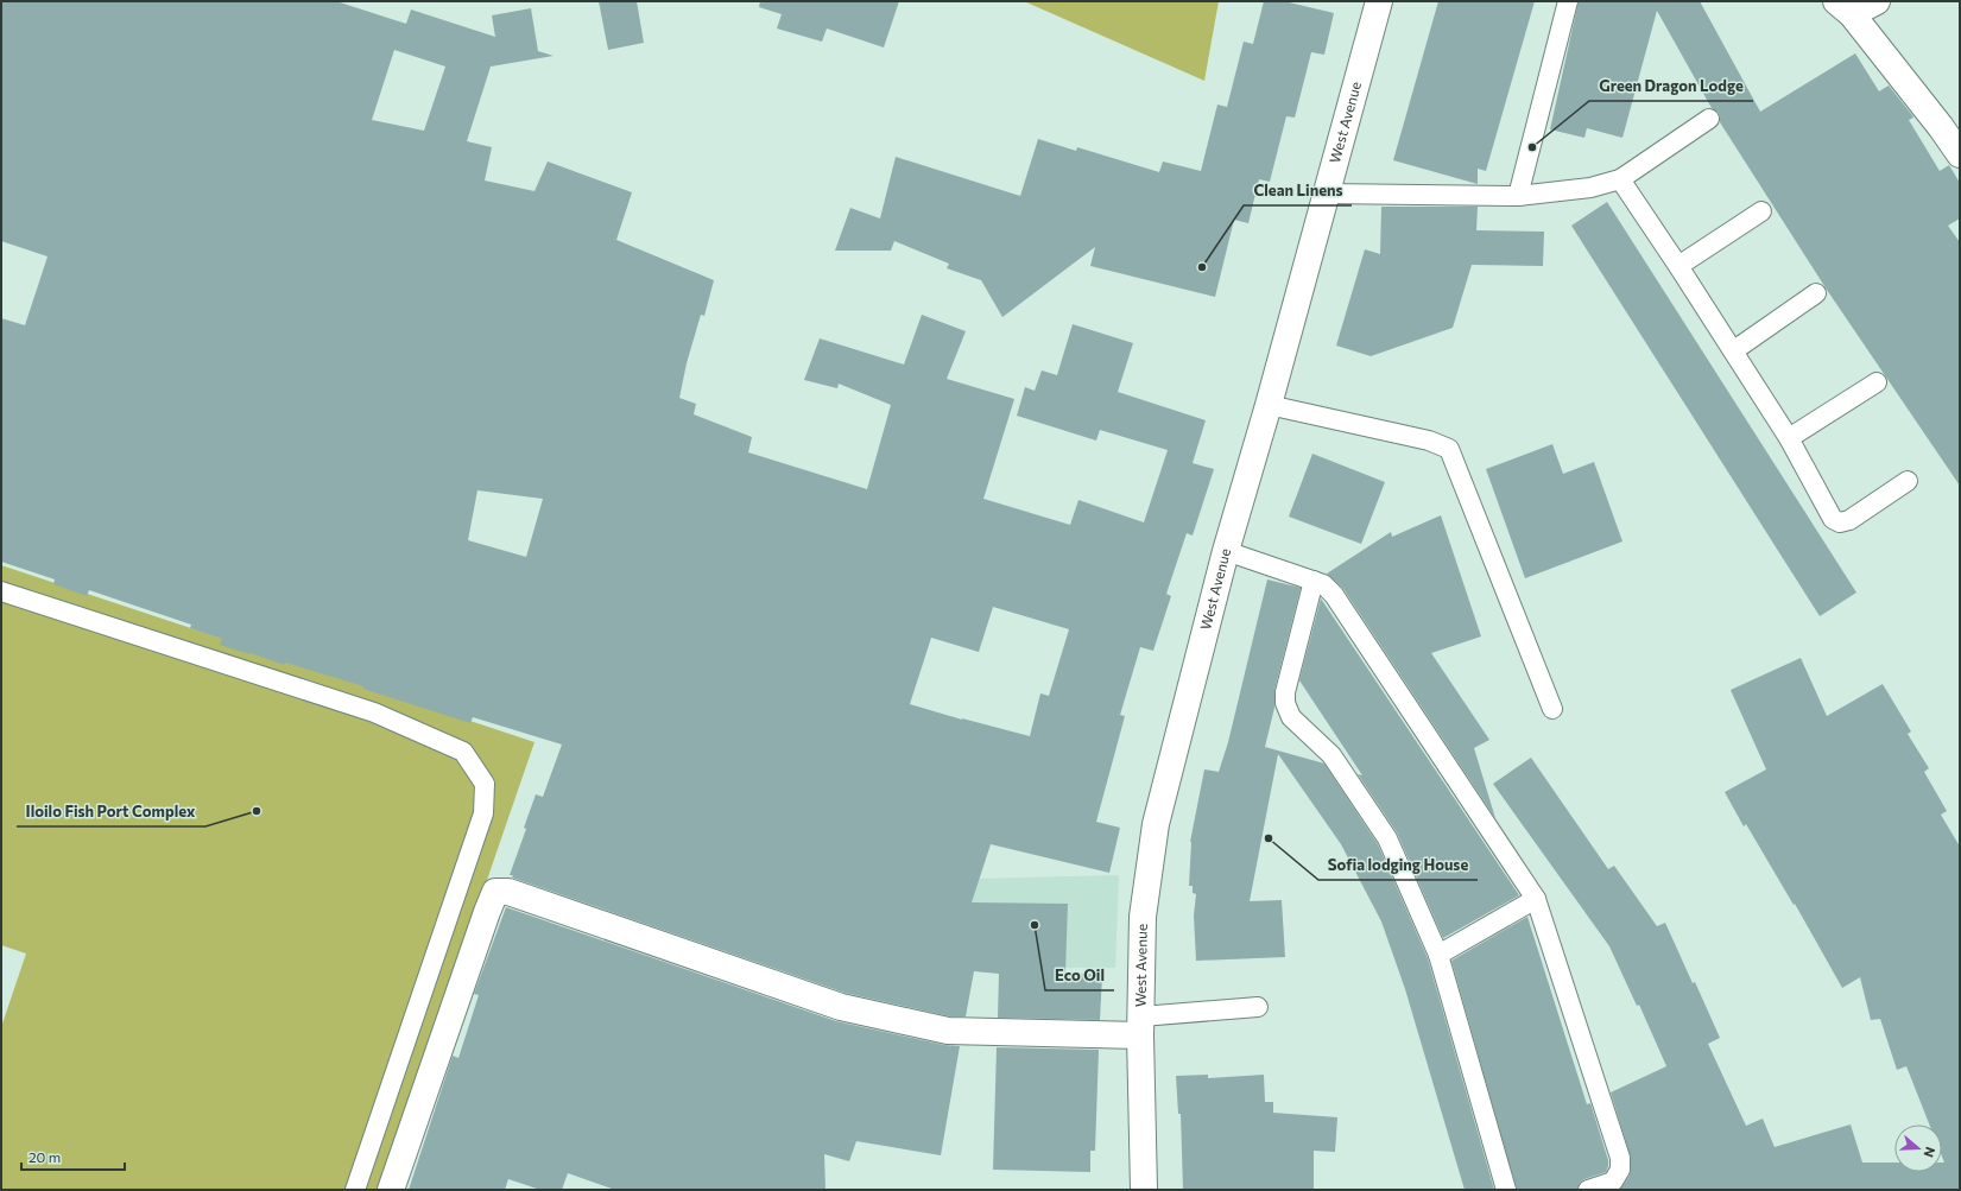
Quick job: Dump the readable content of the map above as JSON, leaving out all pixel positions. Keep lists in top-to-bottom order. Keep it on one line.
{"streets":{"main road":["West Avenue"]},"places":["Green Dragon Lodge","Clean Linens","Iloilo Fish Port Complex","Sofia lodging House","Eco Oil"],"scale_bar":"20 m","north":"right"}
